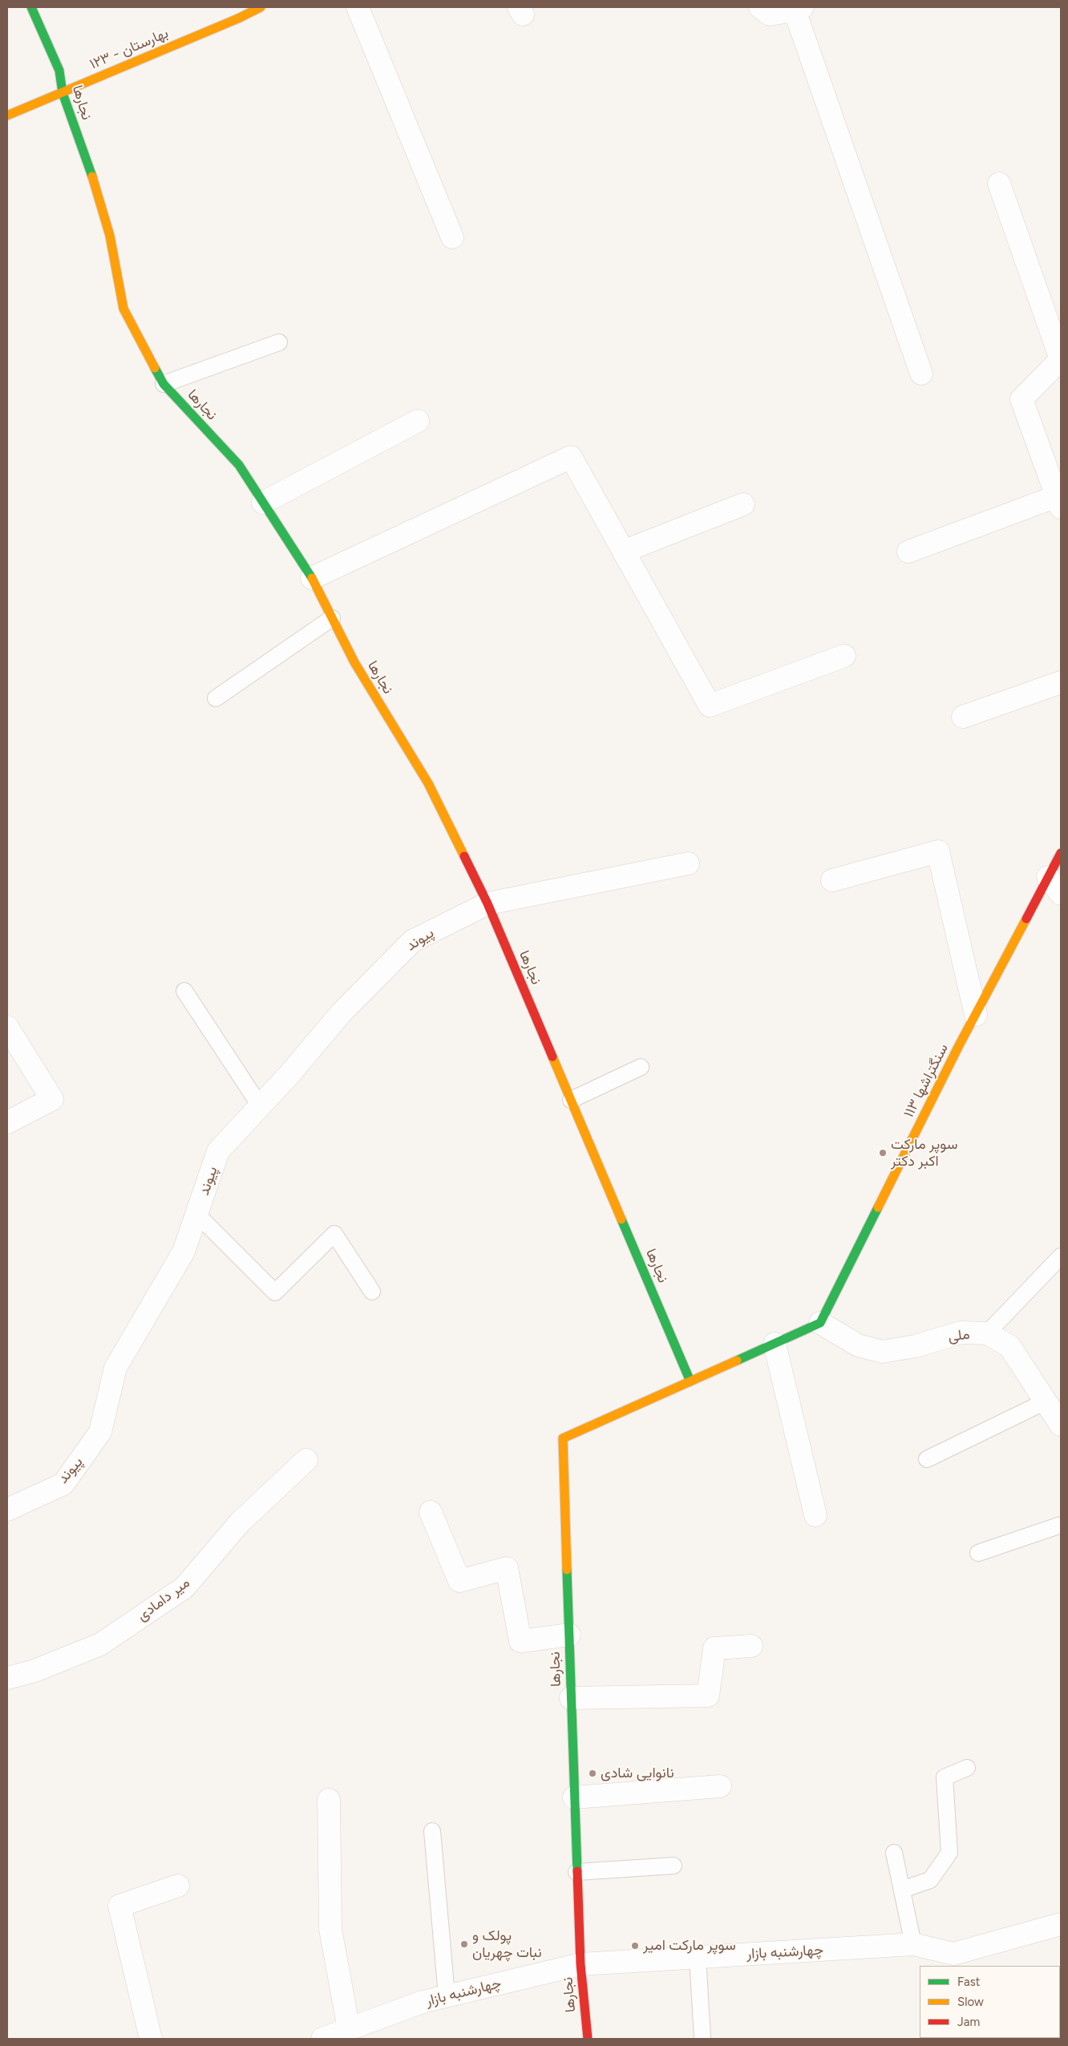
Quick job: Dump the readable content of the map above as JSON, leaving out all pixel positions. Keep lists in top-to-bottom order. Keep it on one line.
{"streets":{"street":["بهارستان - ۱۲۳","نجارها","پیوند","سنگتراشها ۱۱۳","ملی","میر دامادی","چهارشنبه بازار"]},"crossings":[["بهارستان - ۱۲۳","نجارها"],["نجارها","پیوند"],["نجارها","سنگتراشها ۱۱۳"],["نجارها","ملی"],["نجارها","چهارشنبه بازار"],["سنگتراشها ۱۱۳","ملی"]],"places":["سوپر مارکت اکبر دکتر","نانوایی شادی","پولک و نبات چهریان","سوپر مارکت امیر"],"legend":["Fast","Slow","Jam"]}
